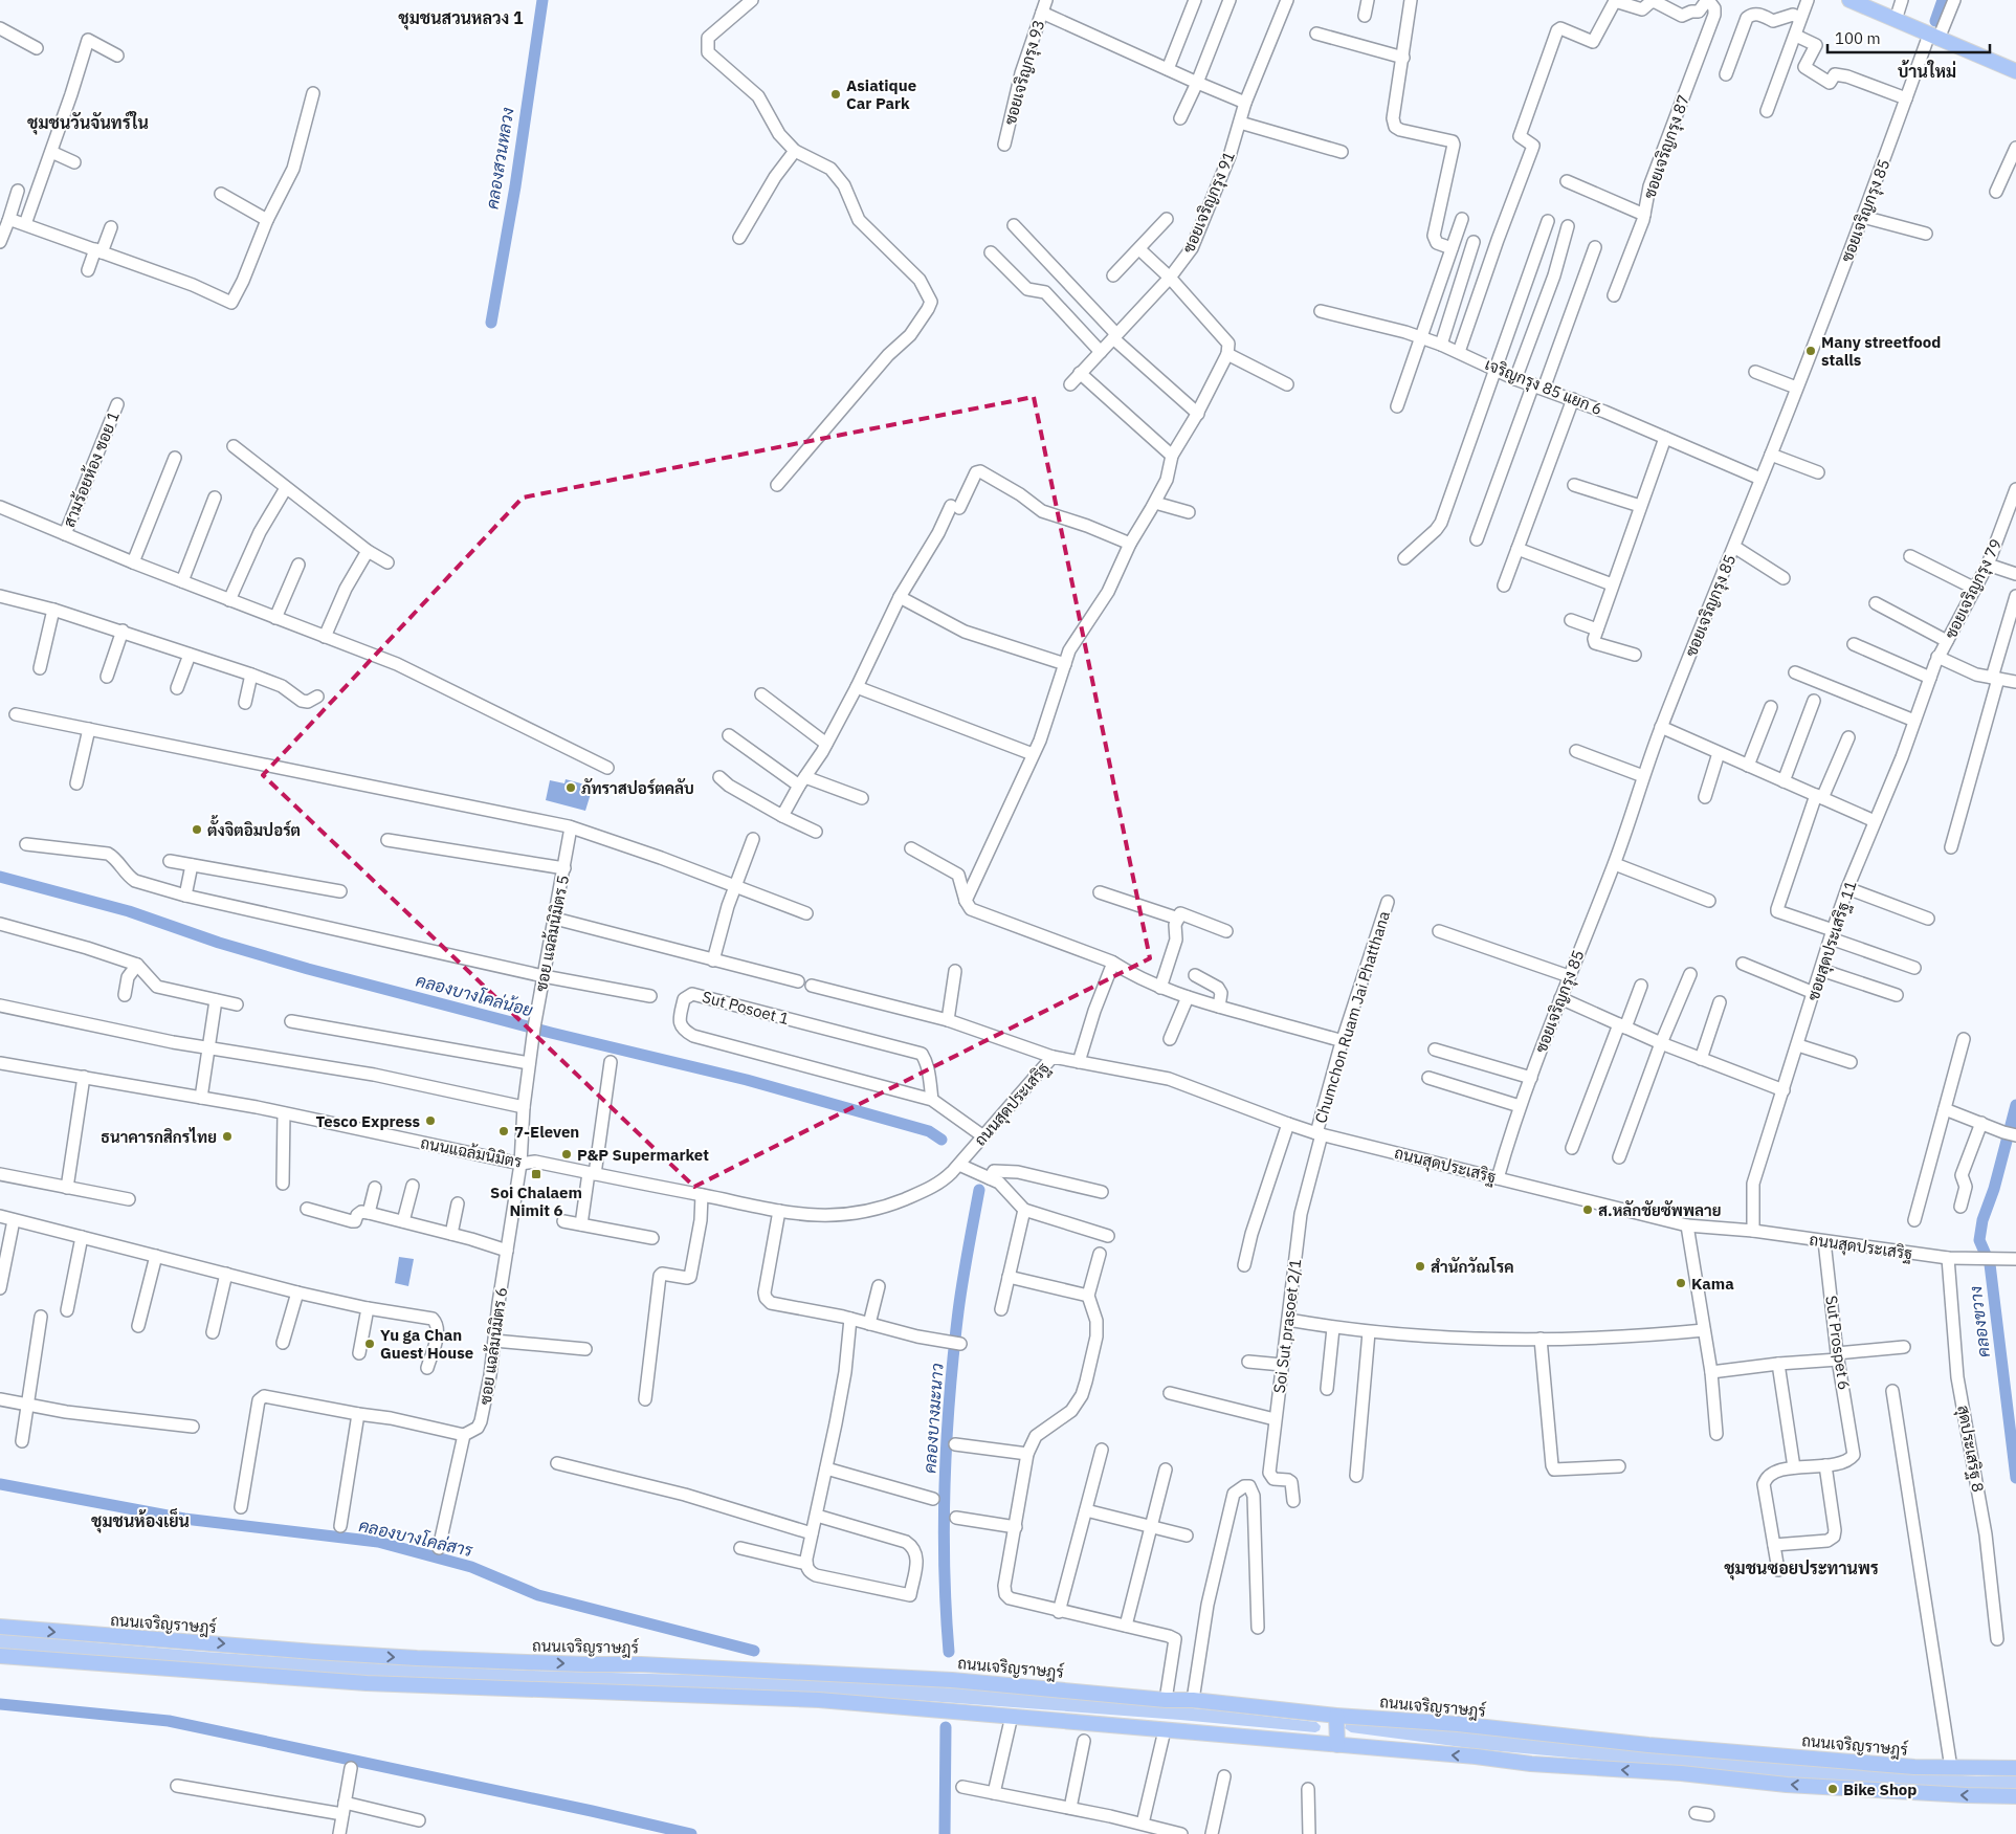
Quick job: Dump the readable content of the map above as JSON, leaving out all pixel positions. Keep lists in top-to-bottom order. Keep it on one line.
{"streets":{"main road":["ถนนเจริญราษฎร์"],"street":["ซอยเจริญกรุง 93","ซอยเจริญกรุง 87","ซอยเจริญกรุง 91","ซอยเจริญกรุง 85","เจริญกรุง 85 แยก 6","สามร้อยห้อง ซอย 1","ซอยเจริญกรุง 79","ซอย แฉล้มนิมิตร 5","ซอยสุดประเสริฐ 11","Sut Posoet 1","Chumchon Ruam Jai Phatthana","ถนนสุดประเสริฐ","ถนนแฉล้มนิมิตร","Soi Sut prasoet 2/1","Sut Prospet 6","ซอย แฉล้มนิมิตร 6","สุดประเสริฐ 8"]},"crossings":[["ซอยเจริญกรุง 85","เจริญกรุง 85 แยก 6"],["ซอยเจริญกรุง 85","ถนนสุดประเสริฐ"],["ซอยเจริญกรุง 79","ซอยสุดประเสริฐ 11"],["ซอย แฉล้มนิมิตร 5","ถนนแฉล้มนิมิตร"],["ซอย แฉล้มนิมิตร 5","ซอย แฉล้มนิมิตร 6"],["ซอยสุดประเสริฐ 11","ถนนสุดประเสริฐ"],["Sut Posoet 1","ถนนสุดประเสริฐ"],["Chumchon Ruam Jai Phatthana","ถนนสุดประเสริฐ"],["Chumchon Ruam Jai Phatthana","Soi Sut prasoet 2/1"],["ถนนสุดประเสริฐ","ถนนแฉล้มนิมิตร"],["ถนนสุดประเสริฐ","Soi Sut prasoet 2/1"],["ถนนสุดประเสริฐ","Sut Prospet 6"],["ถนนสุดประเสริฐ","สุดประเสริฐ 8"],["ถนนแฉล้มนิมิตร","ซอย แฉล้มนิมิตร 6"]],"districts":["ชุมชนสวนหลวง 1","บ้านใหม่","ชุมชนวันจันทร์ใน","ชุมชนห้องเย็น","ชุมชนซอยประทานพร"],"water":["คลองสวนหลวง","คลองบางโคล่น้อย","คลองขวาง","คลองบางมะนาว","คลองบางโคล่สาร"],"places":{"other":["Asiatique Car Park","Many streetfood stalls","ภัทราสปอร์ตคลับ","ตั้งจิตอิมปอร์ต","Tesco Express","7-Eleven","ธนาคารกสิกรไทย","P&P Supermarket","ส.หลักชัยซัพพลาย","สำนักวัณโรค","Kama","Yu ga Chan Guest House","Bike Shop"],"transit":["Soi Chalaem Nimit 6"]},"scale_bar":"100 m"}
